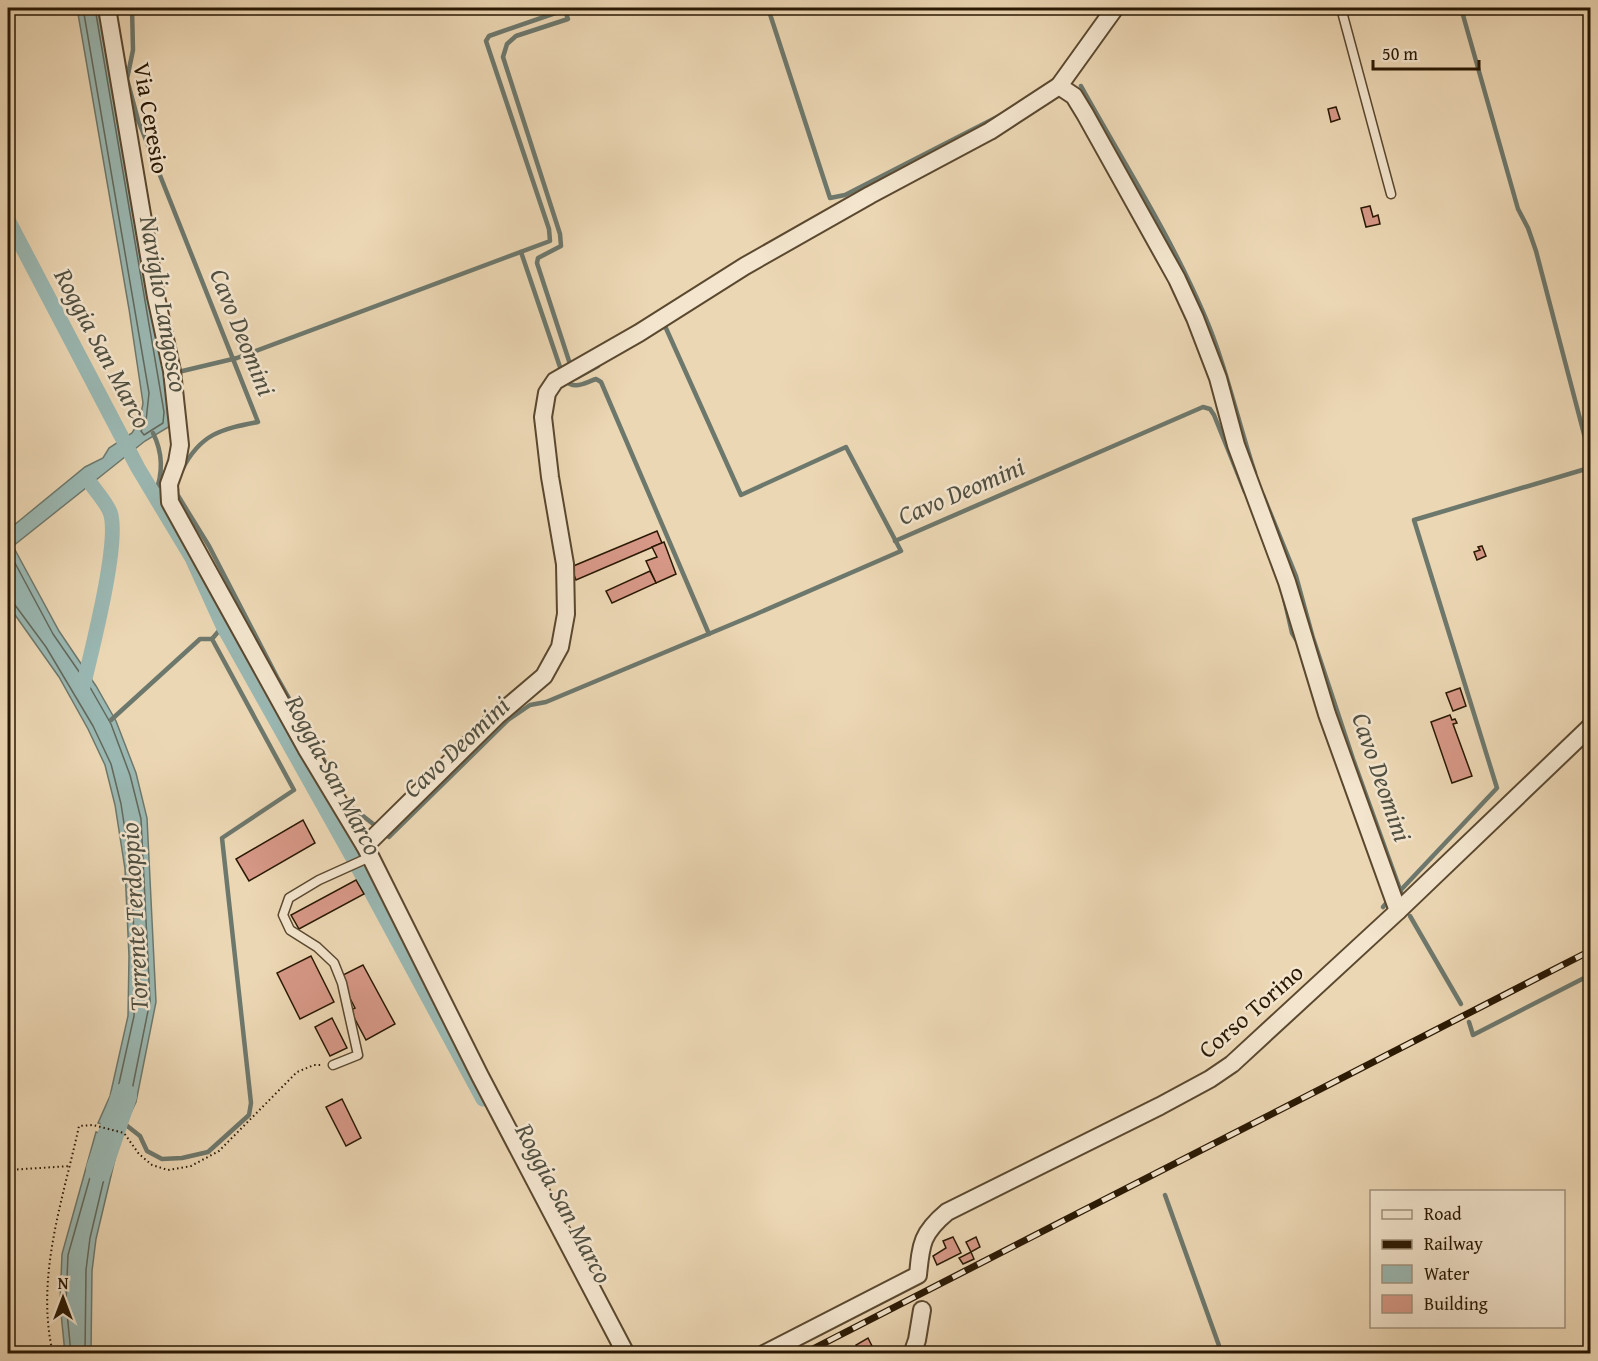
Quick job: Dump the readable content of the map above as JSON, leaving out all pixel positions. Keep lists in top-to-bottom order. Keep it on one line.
{"streets":{"street":["Via Ceresio","Corso Torino"]},"water":["Naviglio Langosco","Cavo Deomini","Roggia San Marco","Torrente Terdoppio"],"legend":["Road","Railway","Water","Building"],"scale_bar":"50 m","north":"top"}
